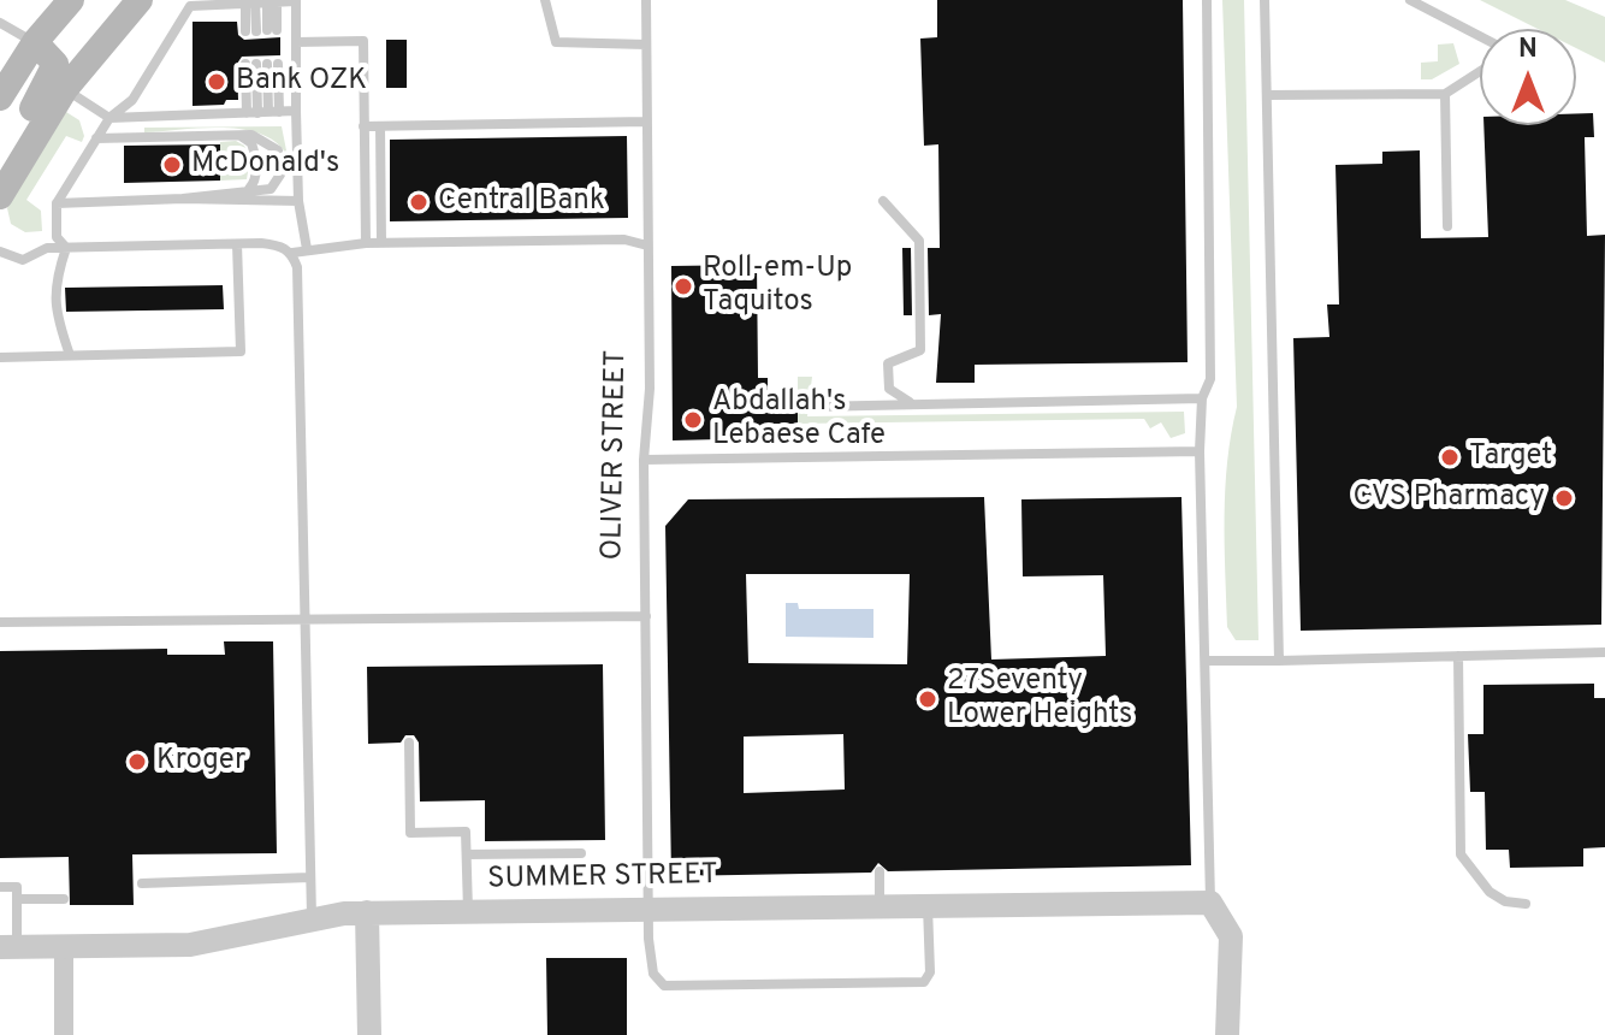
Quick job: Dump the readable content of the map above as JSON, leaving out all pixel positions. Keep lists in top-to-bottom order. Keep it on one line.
{"streets":{"street":["SUMMER STREET"],"lane":["OLIVER STREET"]},"crossings":[["OLIVER STREET","SUMMER STREET"]],"places":["Bank OZK","McDonald's","Central Bank","Roll-em-Up Taquitos","Abdallah's Lebaese Cafe","Target","CVS Pharmacy","27Seventy Lower Heights","Kroger"],"north":"top"}
